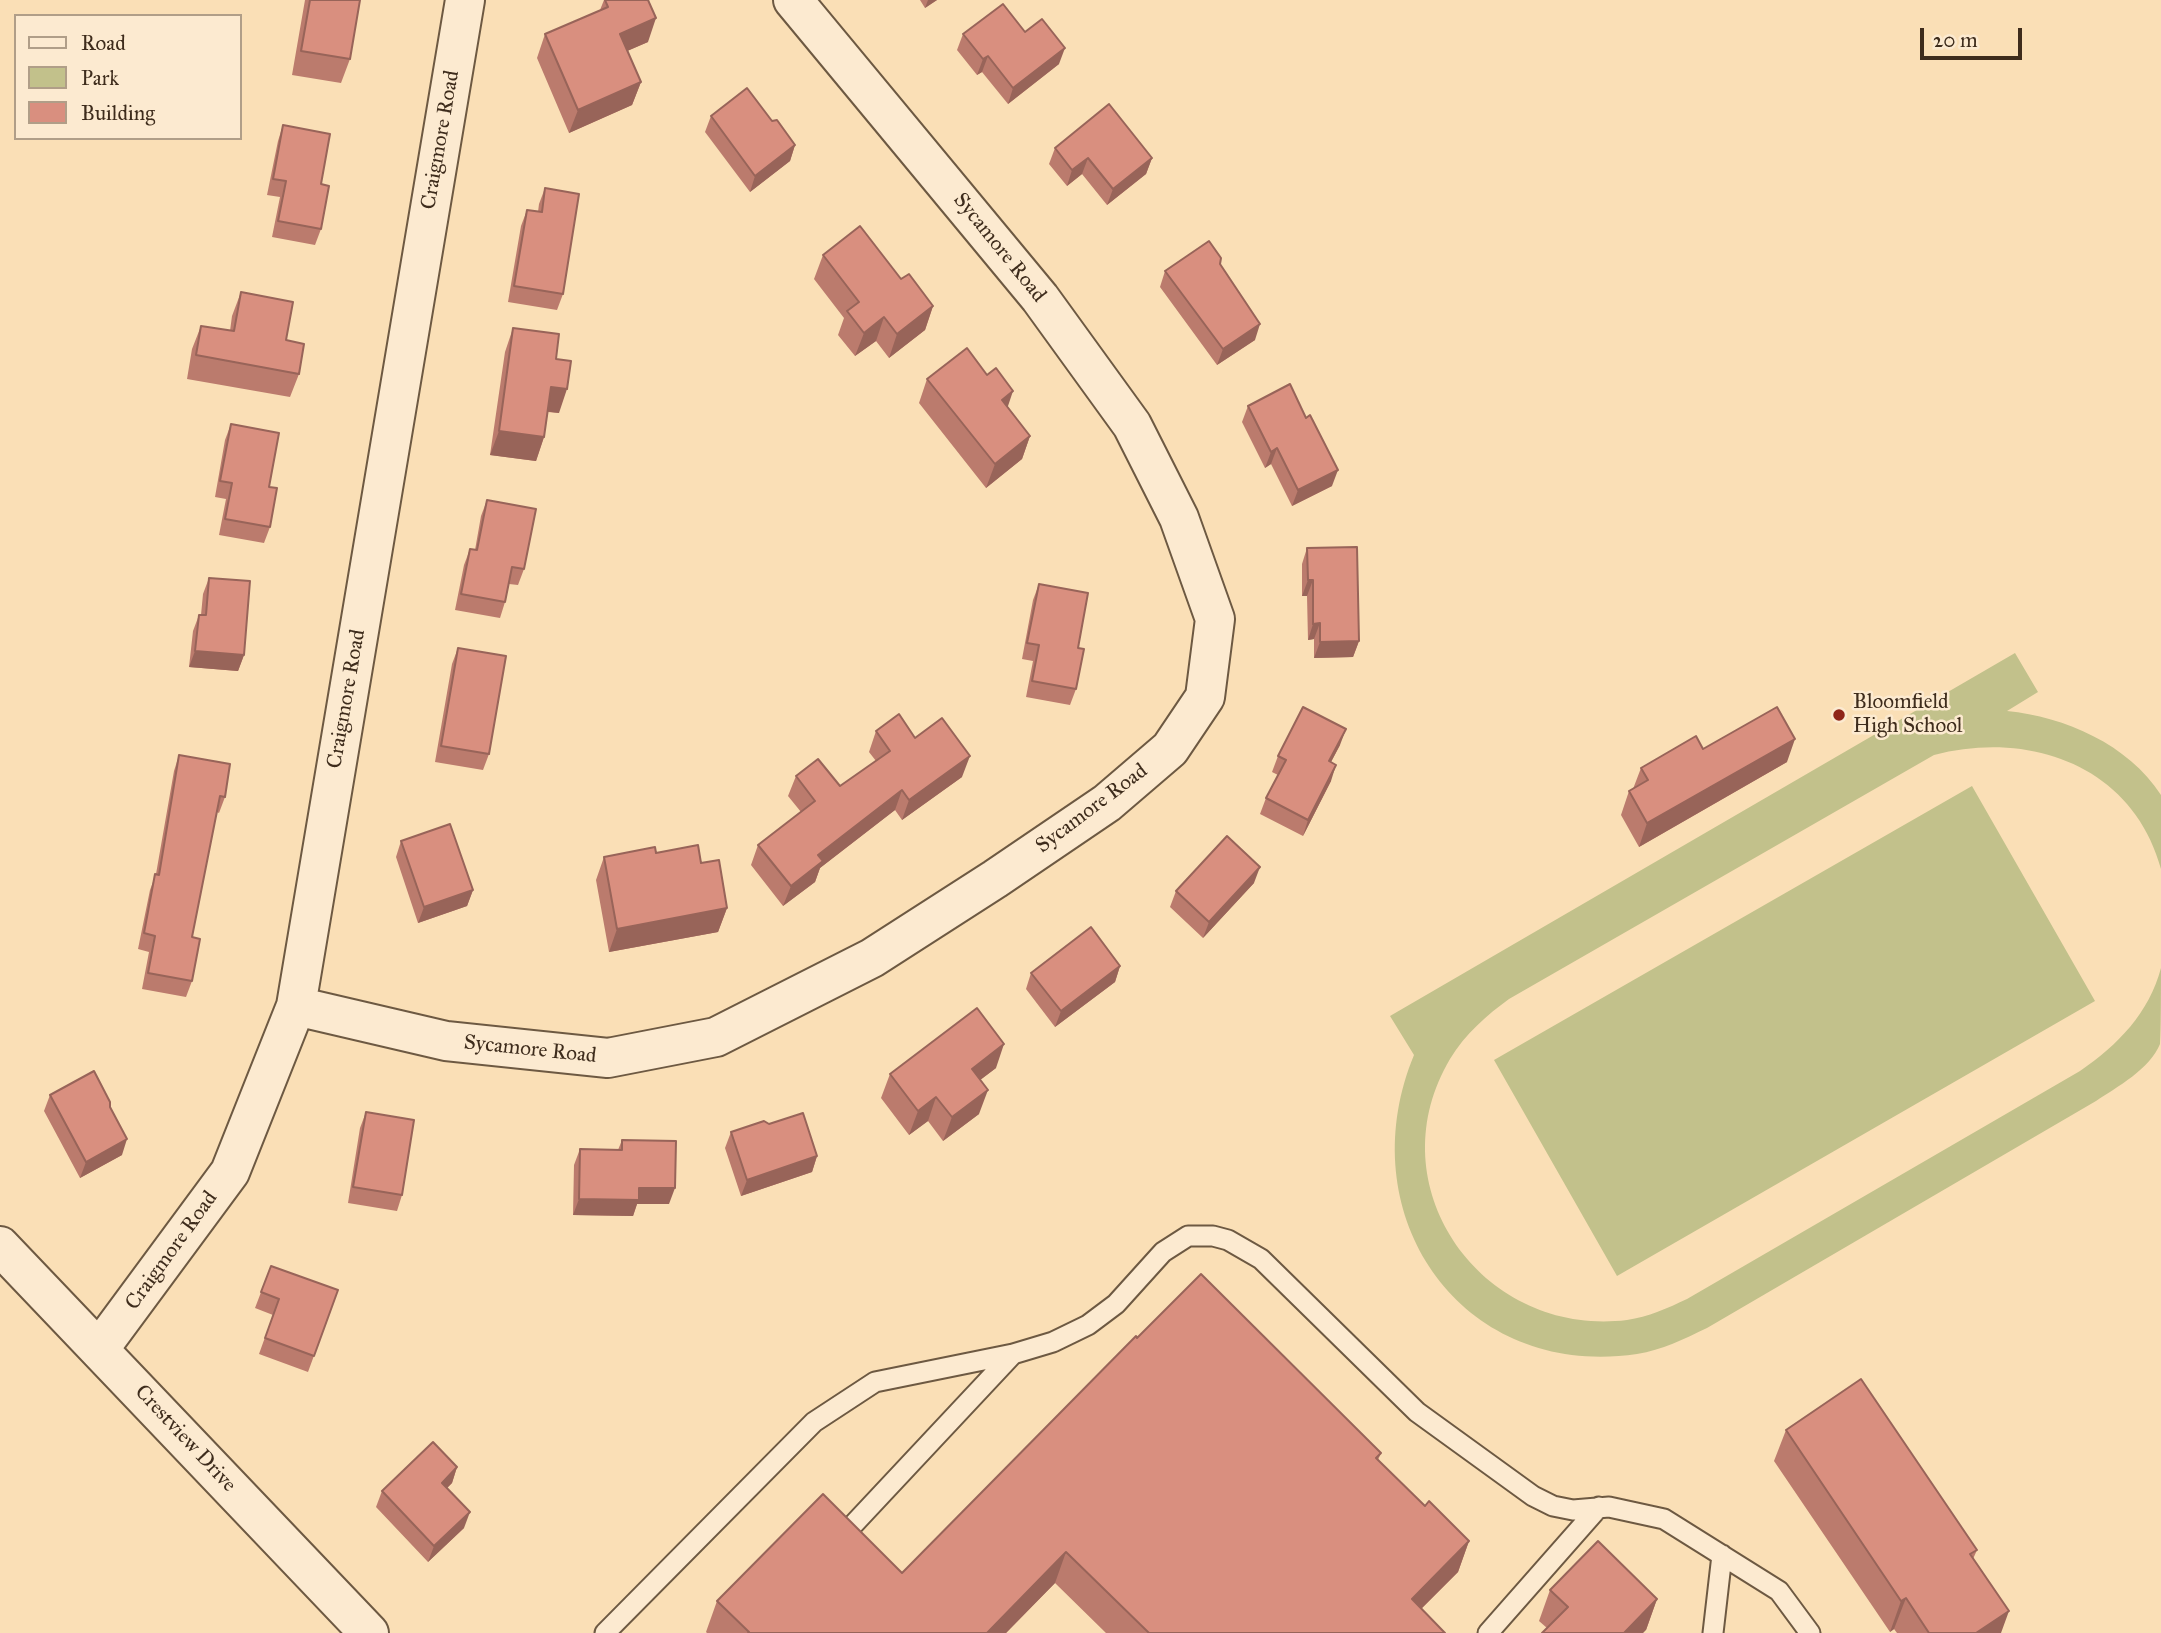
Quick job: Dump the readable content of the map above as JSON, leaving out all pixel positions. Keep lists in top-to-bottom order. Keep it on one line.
{"streets":{"street":["Craigmore Road","Sycamore Road","Crestview Drive"]},"crossings":[["Craigmore Road","Sycamore Road"],["Craigmore Road","Crestview Drive"]],"places":["Bloomfield High School"],"legend":["Road","Park","Building"],"scale_bar":"20 m"}
